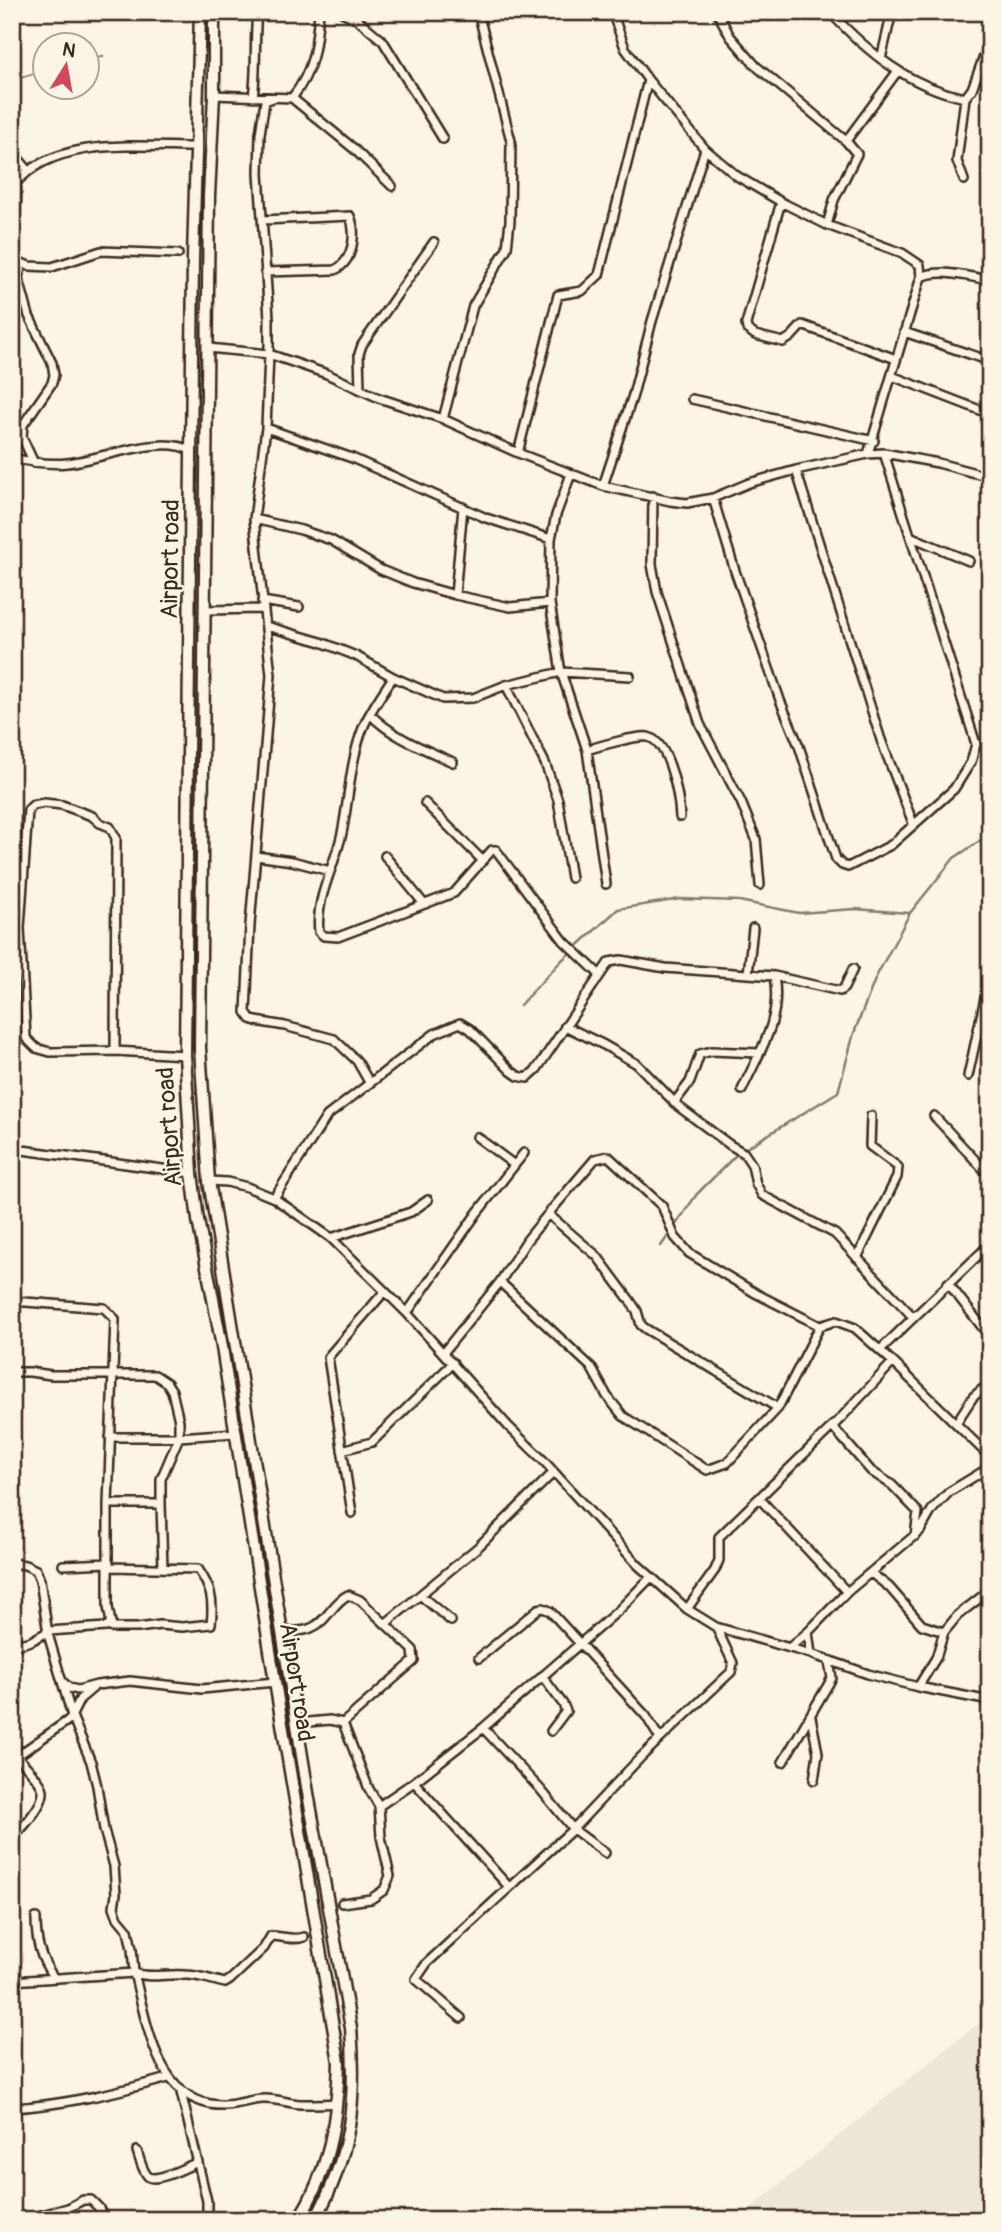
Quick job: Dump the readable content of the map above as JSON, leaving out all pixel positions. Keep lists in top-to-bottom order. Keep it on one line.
{"streets":{"main road":["Airport road"]},"north":"top"}
